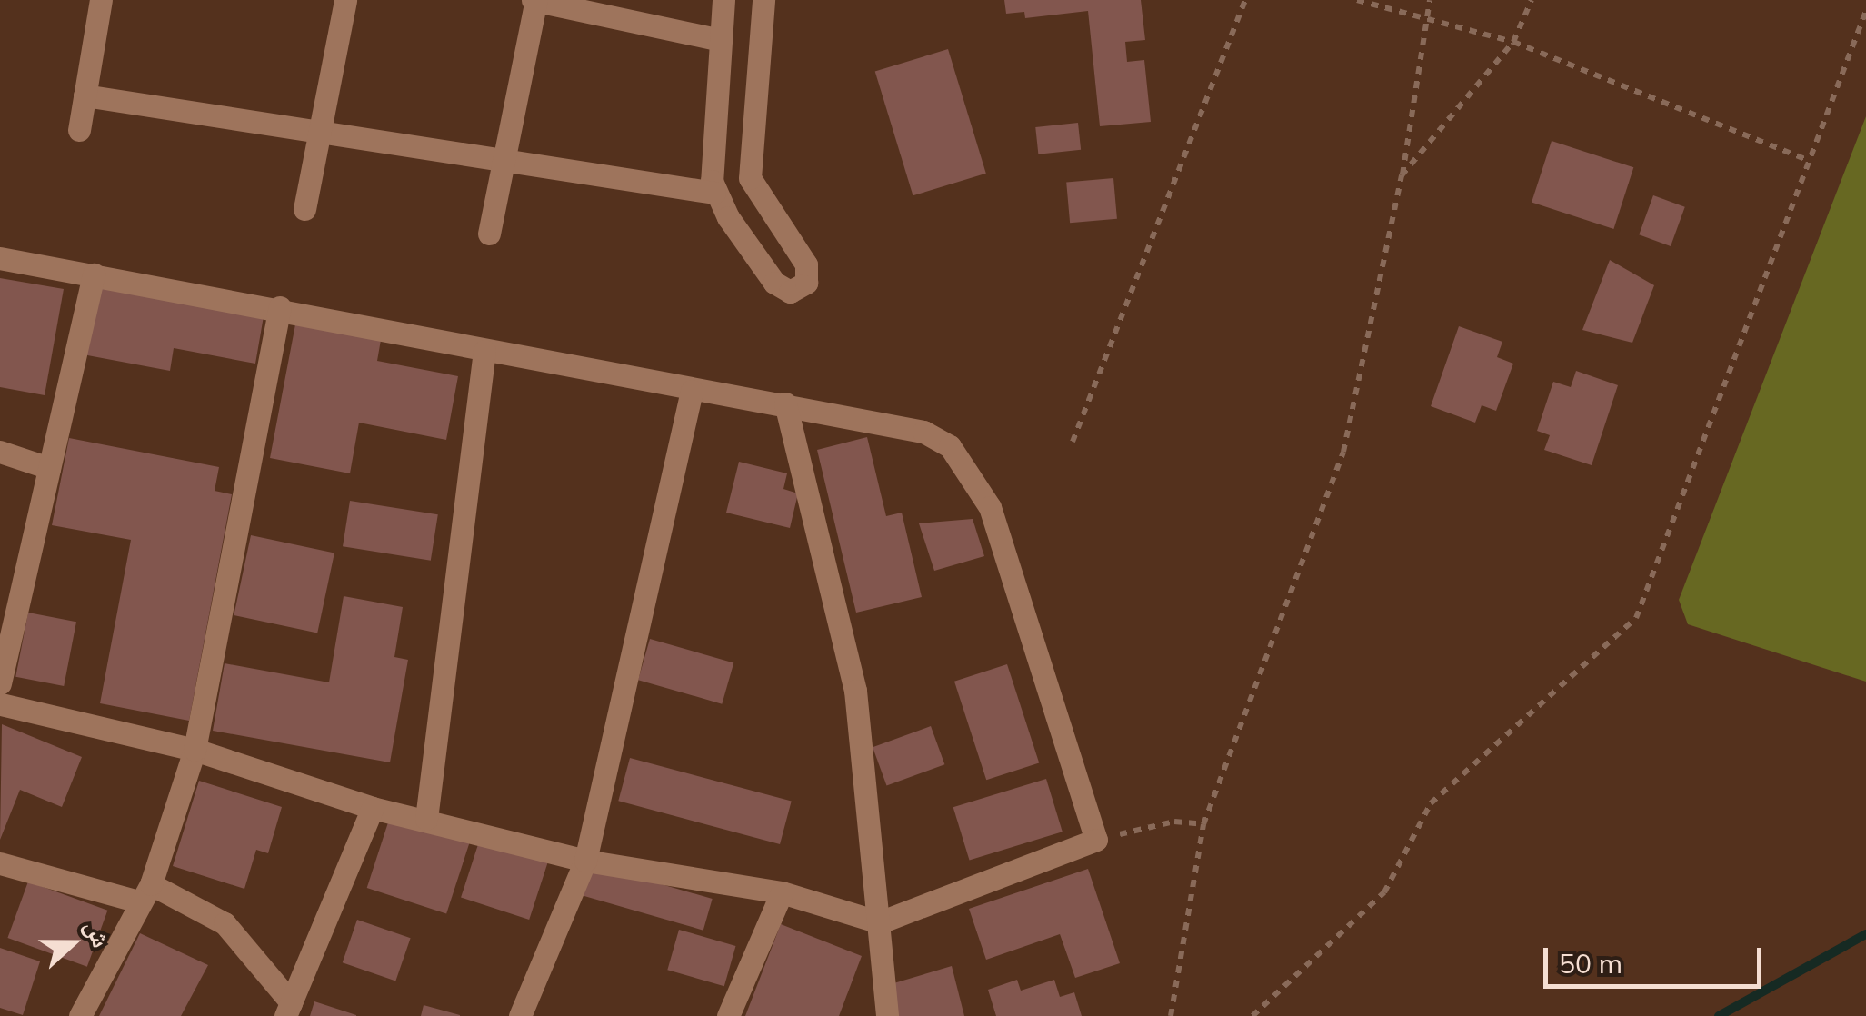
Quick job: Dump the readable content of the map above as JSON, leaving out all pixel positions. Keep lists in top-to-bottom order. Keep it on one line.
{"scale_bar":"50 m","north":"right"}
